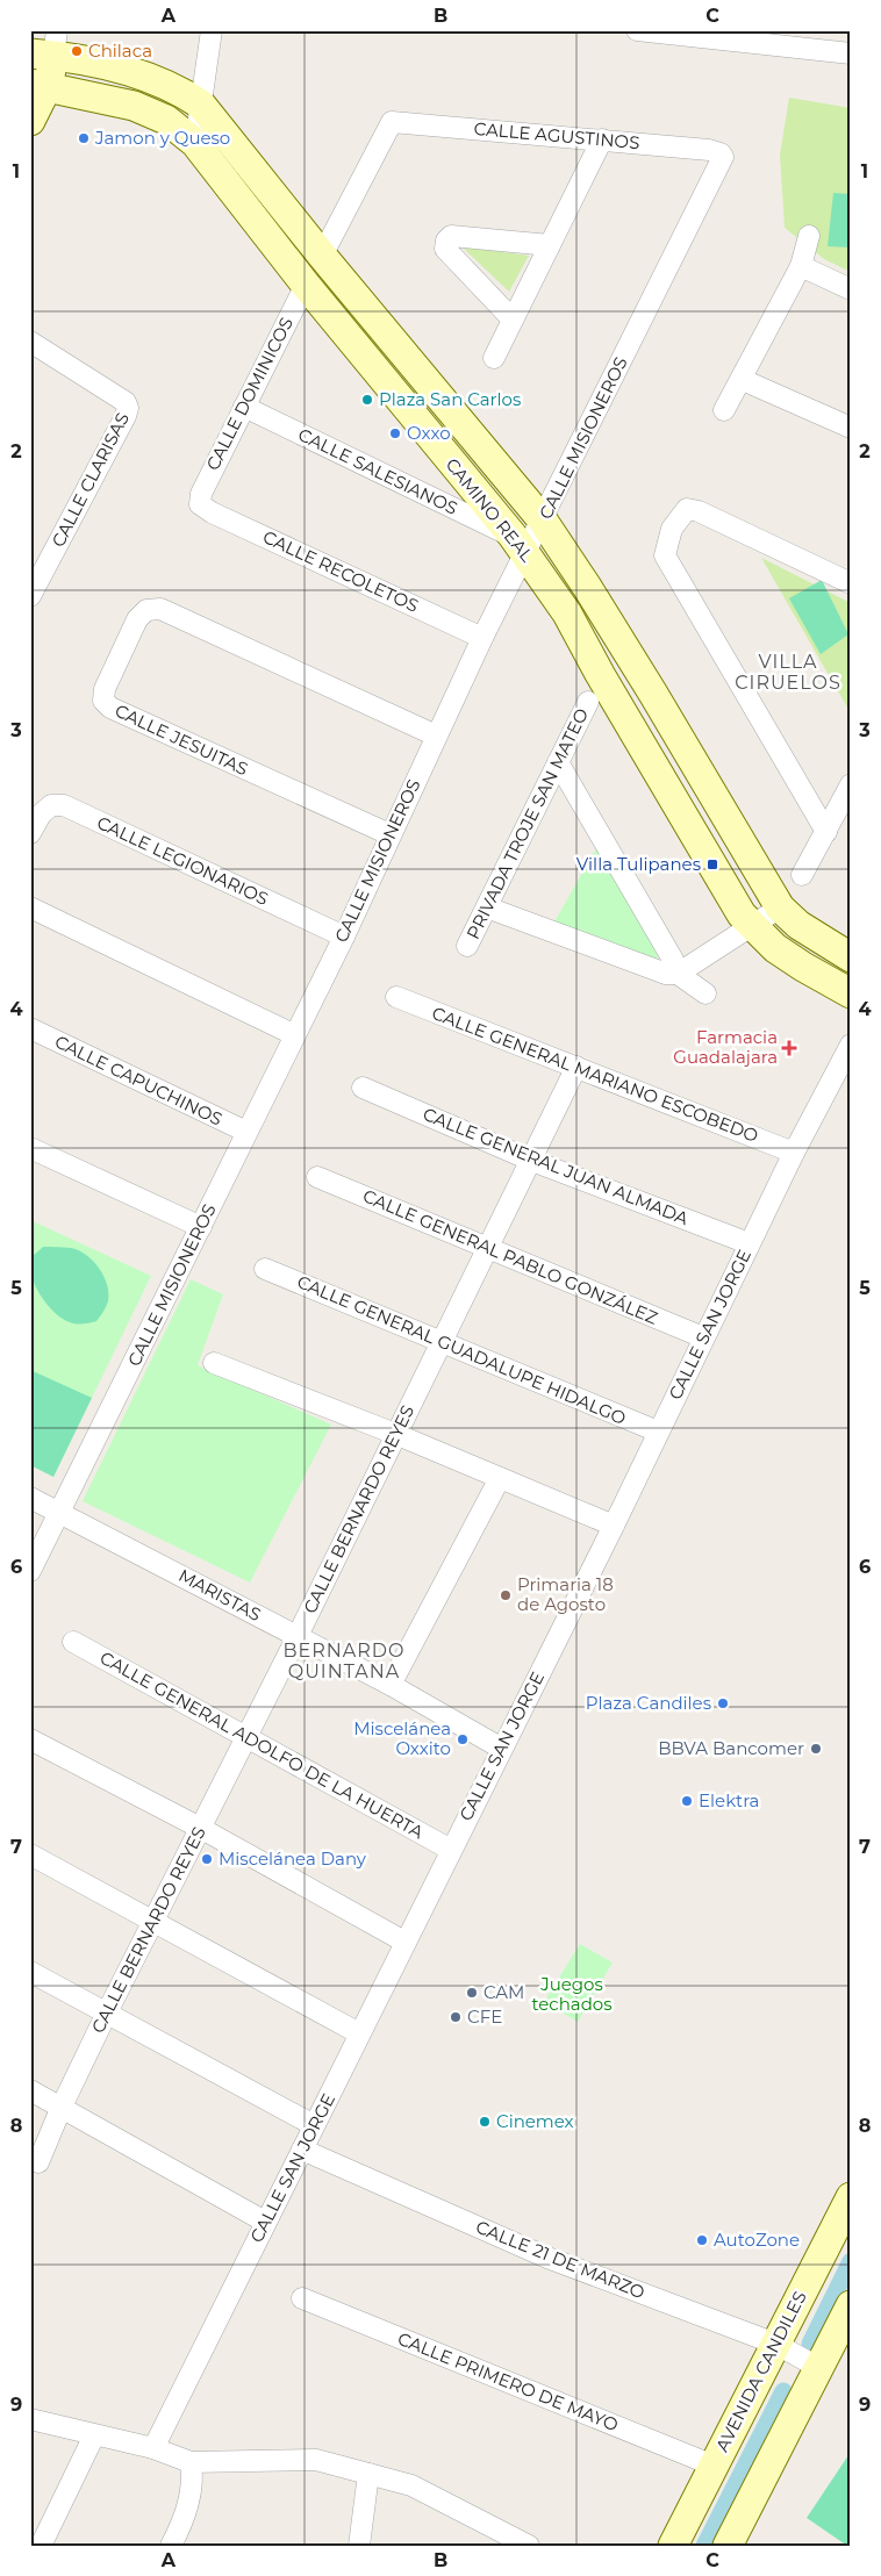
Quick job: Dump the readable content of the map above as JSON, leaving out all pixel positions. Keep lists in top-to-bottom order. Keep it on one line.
{"streets":{"street":["CALLE AGUSTINOS","CALLE DOMINICOS","CALLE MISIONEROS","CALLE SALESIANOS","CALLE CLARISAS","CAMINO REAL","CALLE RECOLETOS","CALLE JESUITAS","PRIVADA TROJE SAN MATEO","CALLE LEGIONARIOS","CALLE GENERAL MARIANO ESCOBEDO","CALLE CAPUCHINOS","CALLE GENERAL JUAN ALMADA","CALLE GENERAL PABLO GONZÁLEZ","CALLE SAN JORGE","CALLE GENERAL GUADALUPE HIDALGO","CALLE BERNARDO REYES","MARISTAS","CALLE GENERAL ADOLFO DE LA HUERTA","CALLE 21 DE MARZO","AVENIDA CANDILES","CALLE PRIMERO DE MAYO"]},"crossings":[["CALLE AGUSTINOS","CALLE MISIONEROS"],["CALLE AGUSTINOS","CAMINO REAL"],["CALLE DOMINICOS","CALLE SALESIANOS"],["CALLE DOMINICOS","CAMINO REAL"],["CALLE DOMINICOS","CALLE RECOLETOS"],["CALLE MISIONEROS","CALLE SALESIANOS"],["CALLE MISIONEROS","CAMINO REAL"],["CALLE MISIONEROS","CALLE RECOLETOS"],["CALLE MISIONEROS","CALLE JESUITAS"],["CALLE MISIONEROS","CALLE LEGIONARIOS"],["CALLE MISIONEROS","CALLE CAPUCHINOS"],["CALLE MISIONEROS","MARISTAS"],["CALLE SALESIANOS","CAMINO REAL"],["CALLE GENERAL MARIANO ESCOBEDO","CALLE SAN JORGE"],["CALLE GENERAL MARIANO ESCOBEDO","CALLE BERNARDO REYES"],["CALLE GENERAL JUAN ALMADA","CALLE SAN JORGE"],["CALLE GENERAL JUAN ALMADA","CALLE BERNARDO REYES"],["CALLE GENERAL PABLO GONZÁLEZ","CALLE SAN JORGE"],["CALLE GENERAL PABLO GONZÁLEZ","CALLE BERNARDO REYES"],["CALLE SAN JORGE","CALLE GENERAL GUADALUPE HIDALGO"],["CALLE SAN JORGE","MARISTAS"],["CALLE SAN JORGE","CALLE GENERAL ADOLFO DE LA HUERTA"],["CALLE SAN JORGE","CALLE 21 DE MARZO"],["CALLE GENERAL GUADALUPE HIDALGO","CALLE BERNARDO REYES"],["CALLE BERNARDO REYES","MARISTAS"],["CALLE BERNARDO REYES","CALLE GENERAL ADOLFO DE LA HUERTA"],["CALLE 21 DE MARZO","AVENIDA CANDILES"],["AVENIDA CANDILES","CALLE PRIMERO DE MAYO"]],"districts":["VILLA CIRUELOS","BERNARDO QUINTANA"],"parks":["Juegos techados"],"places":{"other":["Chilaca","Jamon y Queso","Plaza San Carlos","Oxxo","Primaria 18 de Agosto","Plaza Candiles","Miscelánea Oxxito","BBVA Bancomer","Elektra","Miscelánea Dany","CAM","CFE","Cinemex","AutoZone"],"transit":["Villa Tulipanes"],"health":["Farmacia Guadalajara"]},"grid":{"columns":["A","B","C"],"rows":["1","2","3","4","5","6","7","8","9"]}}
